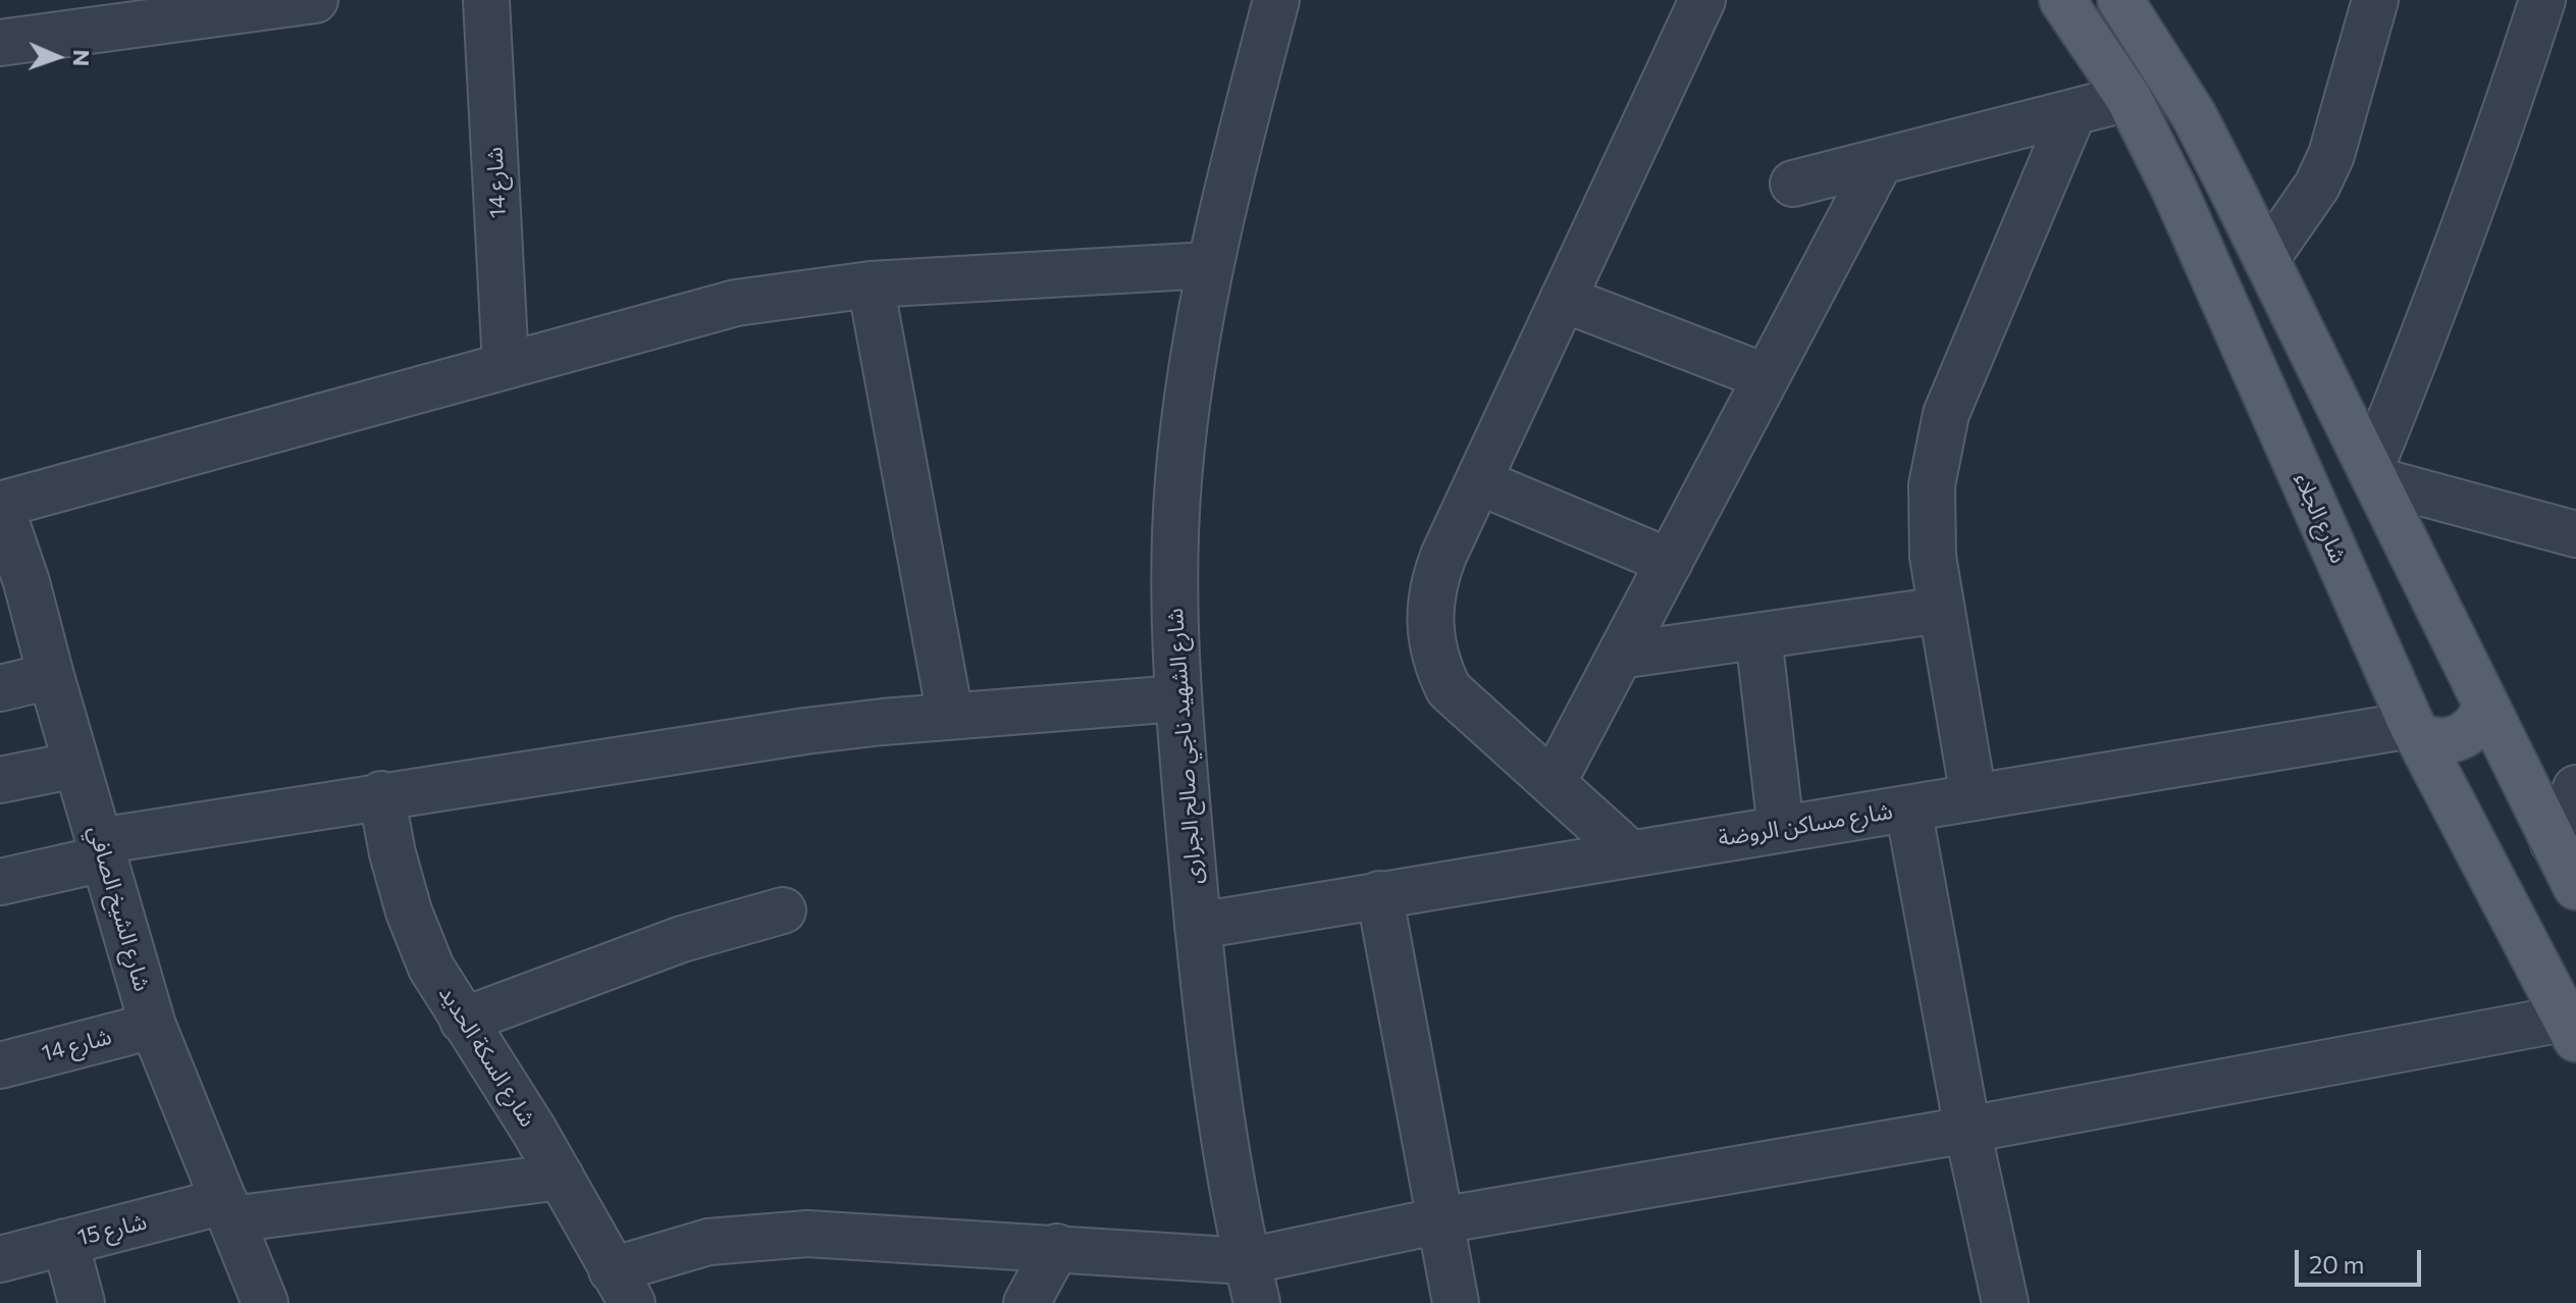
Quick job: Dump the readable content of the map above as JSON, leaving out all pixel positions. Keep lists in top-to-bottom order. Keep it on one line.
{"streets":{"main road":["شارع الجلاء"],"street":["شارع 14","شارع الشهيد ناجي صالح الجرارى","شارع مساكن الروضة","شارع الشيخ الصافي","شارع السكة الحديد","شارع 15"]},"crossings":[["شارع 14","شارع الشيخ الصافي"],["شارع الجلاء","شارع مساكن الروضة"],["شارع الشهيد ناجي صالح الجرارى","شارع مساكن الروضة"],["شارع الشيخ الصافي","شارع 15"],["شارع السكة الحديد","شارع 15"]],"scale_bar":"20 m","north":"right"}
